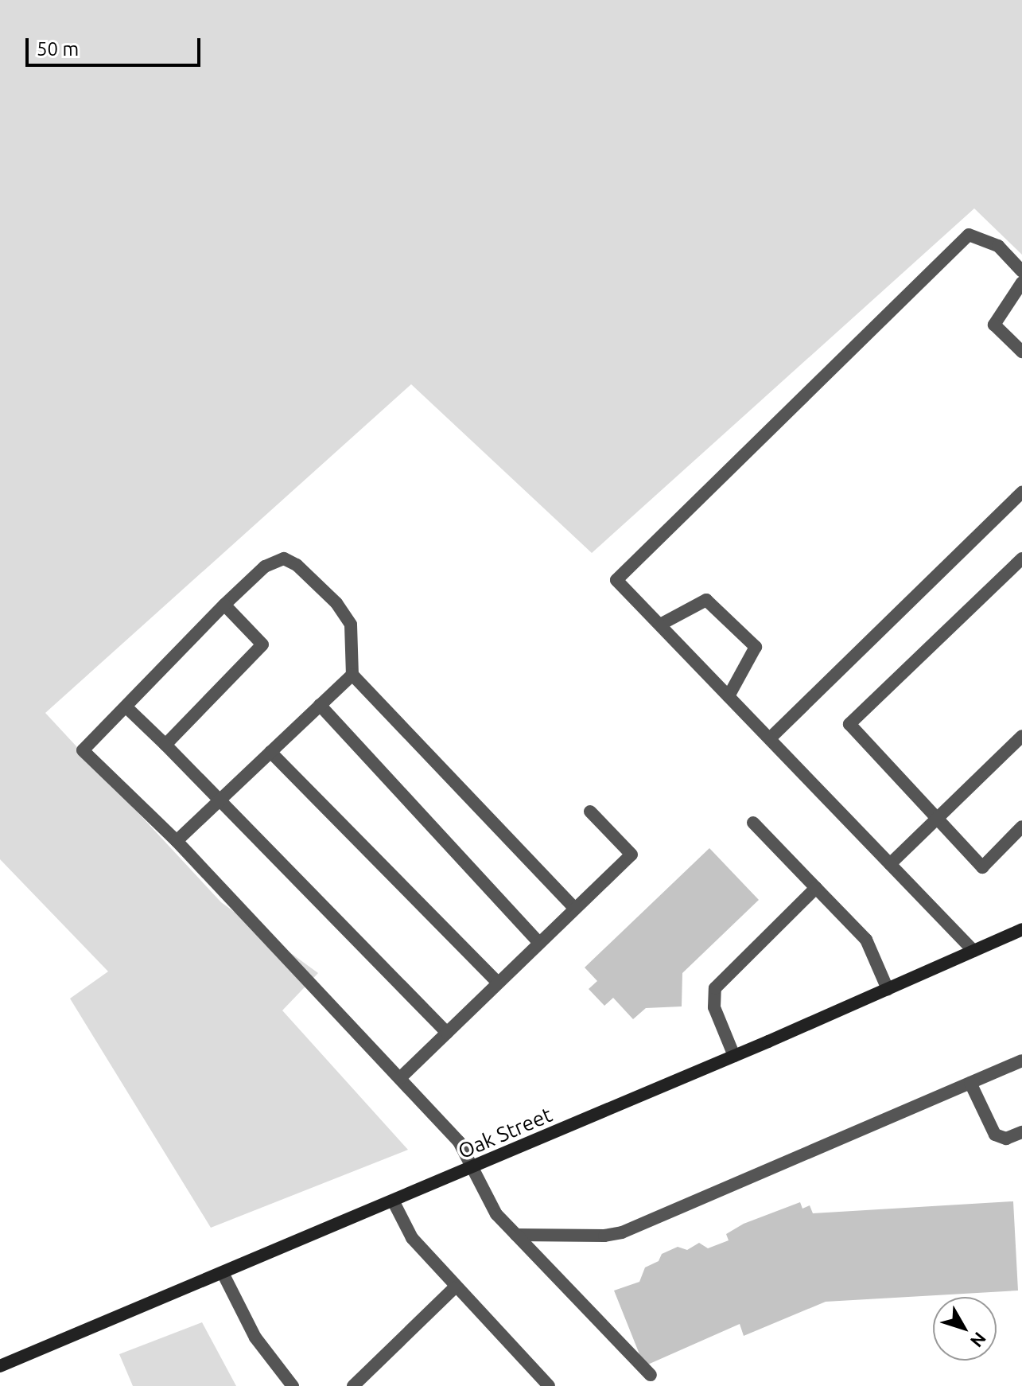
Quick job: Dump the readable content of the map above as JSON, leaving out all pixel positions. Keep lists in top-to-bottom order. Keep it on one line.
{"streets":{"street":["Oak Street"]},"scale_bar":"50 m","north":"bottom right"}
